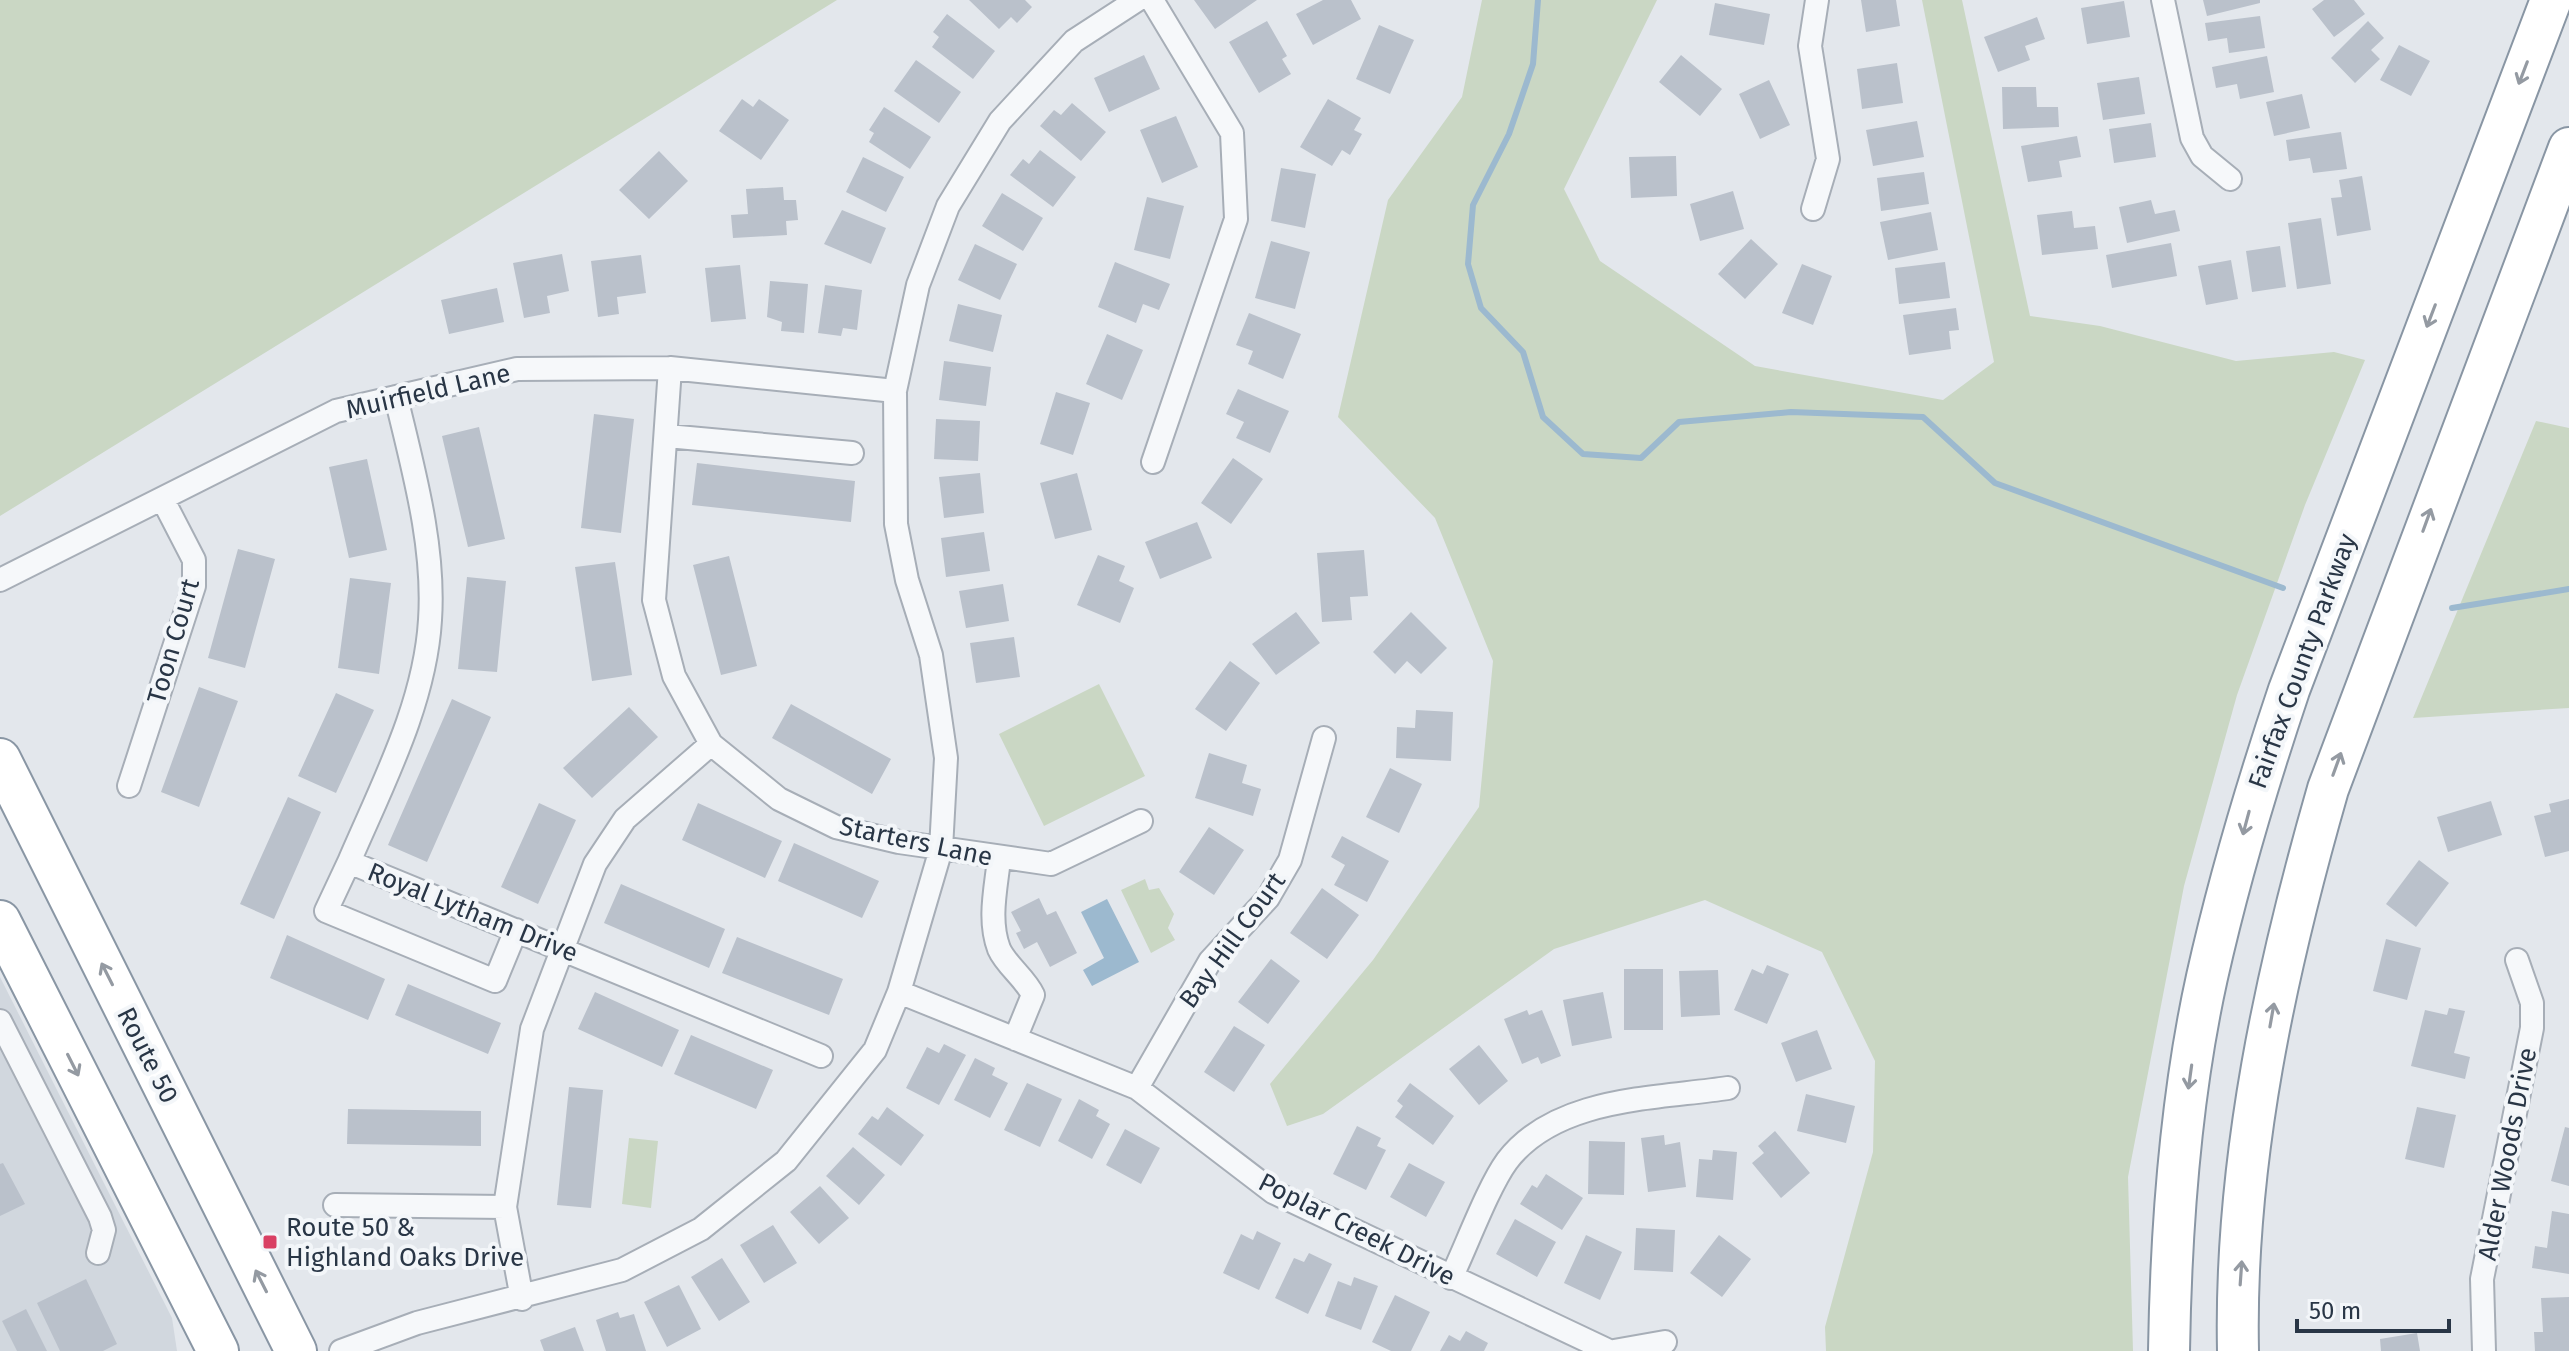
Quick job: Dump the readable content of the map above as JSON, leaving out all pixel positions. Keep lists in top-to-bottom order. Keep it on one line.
{"streets":{"highway":["Fairfax County Parkway","Route 50"],"street":["Muirfield Lane","Toon Court","Starters Lane","Royal Lytham Drive","Bay Hill Court","Alder Woods Drive","Poplar Creek Drive"]},"crossings":[["Muirfield Lane","Toon Court"],["Muirfield Lane","Starters Lane"],["Muirfield Lane","Royal Lytham Drive"],["Bay Hill Court","Poplar Creek Drive"]],"places":{"transit":["Route 50 & Highland Oaks Drive"]},"scale_bar":"50 m"}
